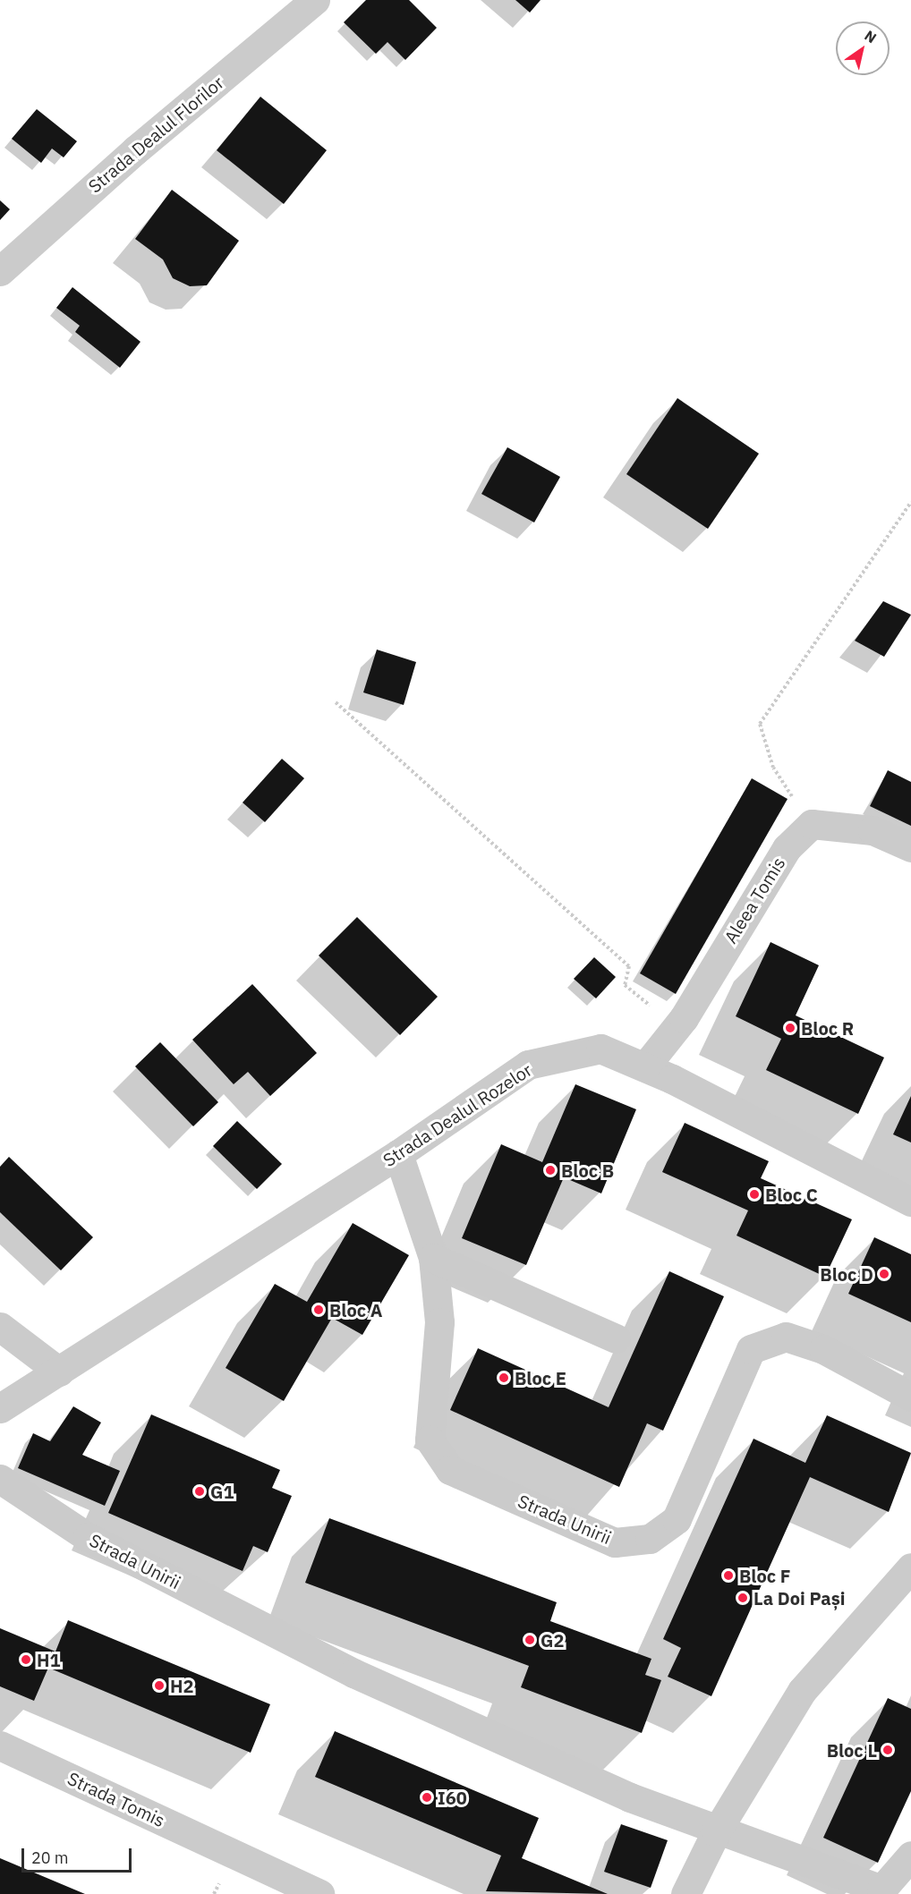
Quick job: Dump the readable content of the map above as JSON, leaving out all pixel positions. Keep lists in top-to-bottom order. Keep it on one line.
{"streets":{"street":["Strada Dealul Florilor","Aleea Tomis","Strada Dealul Rozelor","Strada Unirii","Strada Tomis"]},"crossings":[["Aleea Tomis","Strada Dealul Rozelor"],["Strada Dealul Rozelor","Strada Unirii"]],"places":["Bloc R","Bloc B","Bloc C","Bloc D","Bloc A","Bloc E","G1","Bloc F","La Doi Pași","G2","H1","H2","Bloc L","I60"],"scale_bar":"20 m","north":"top right"}
